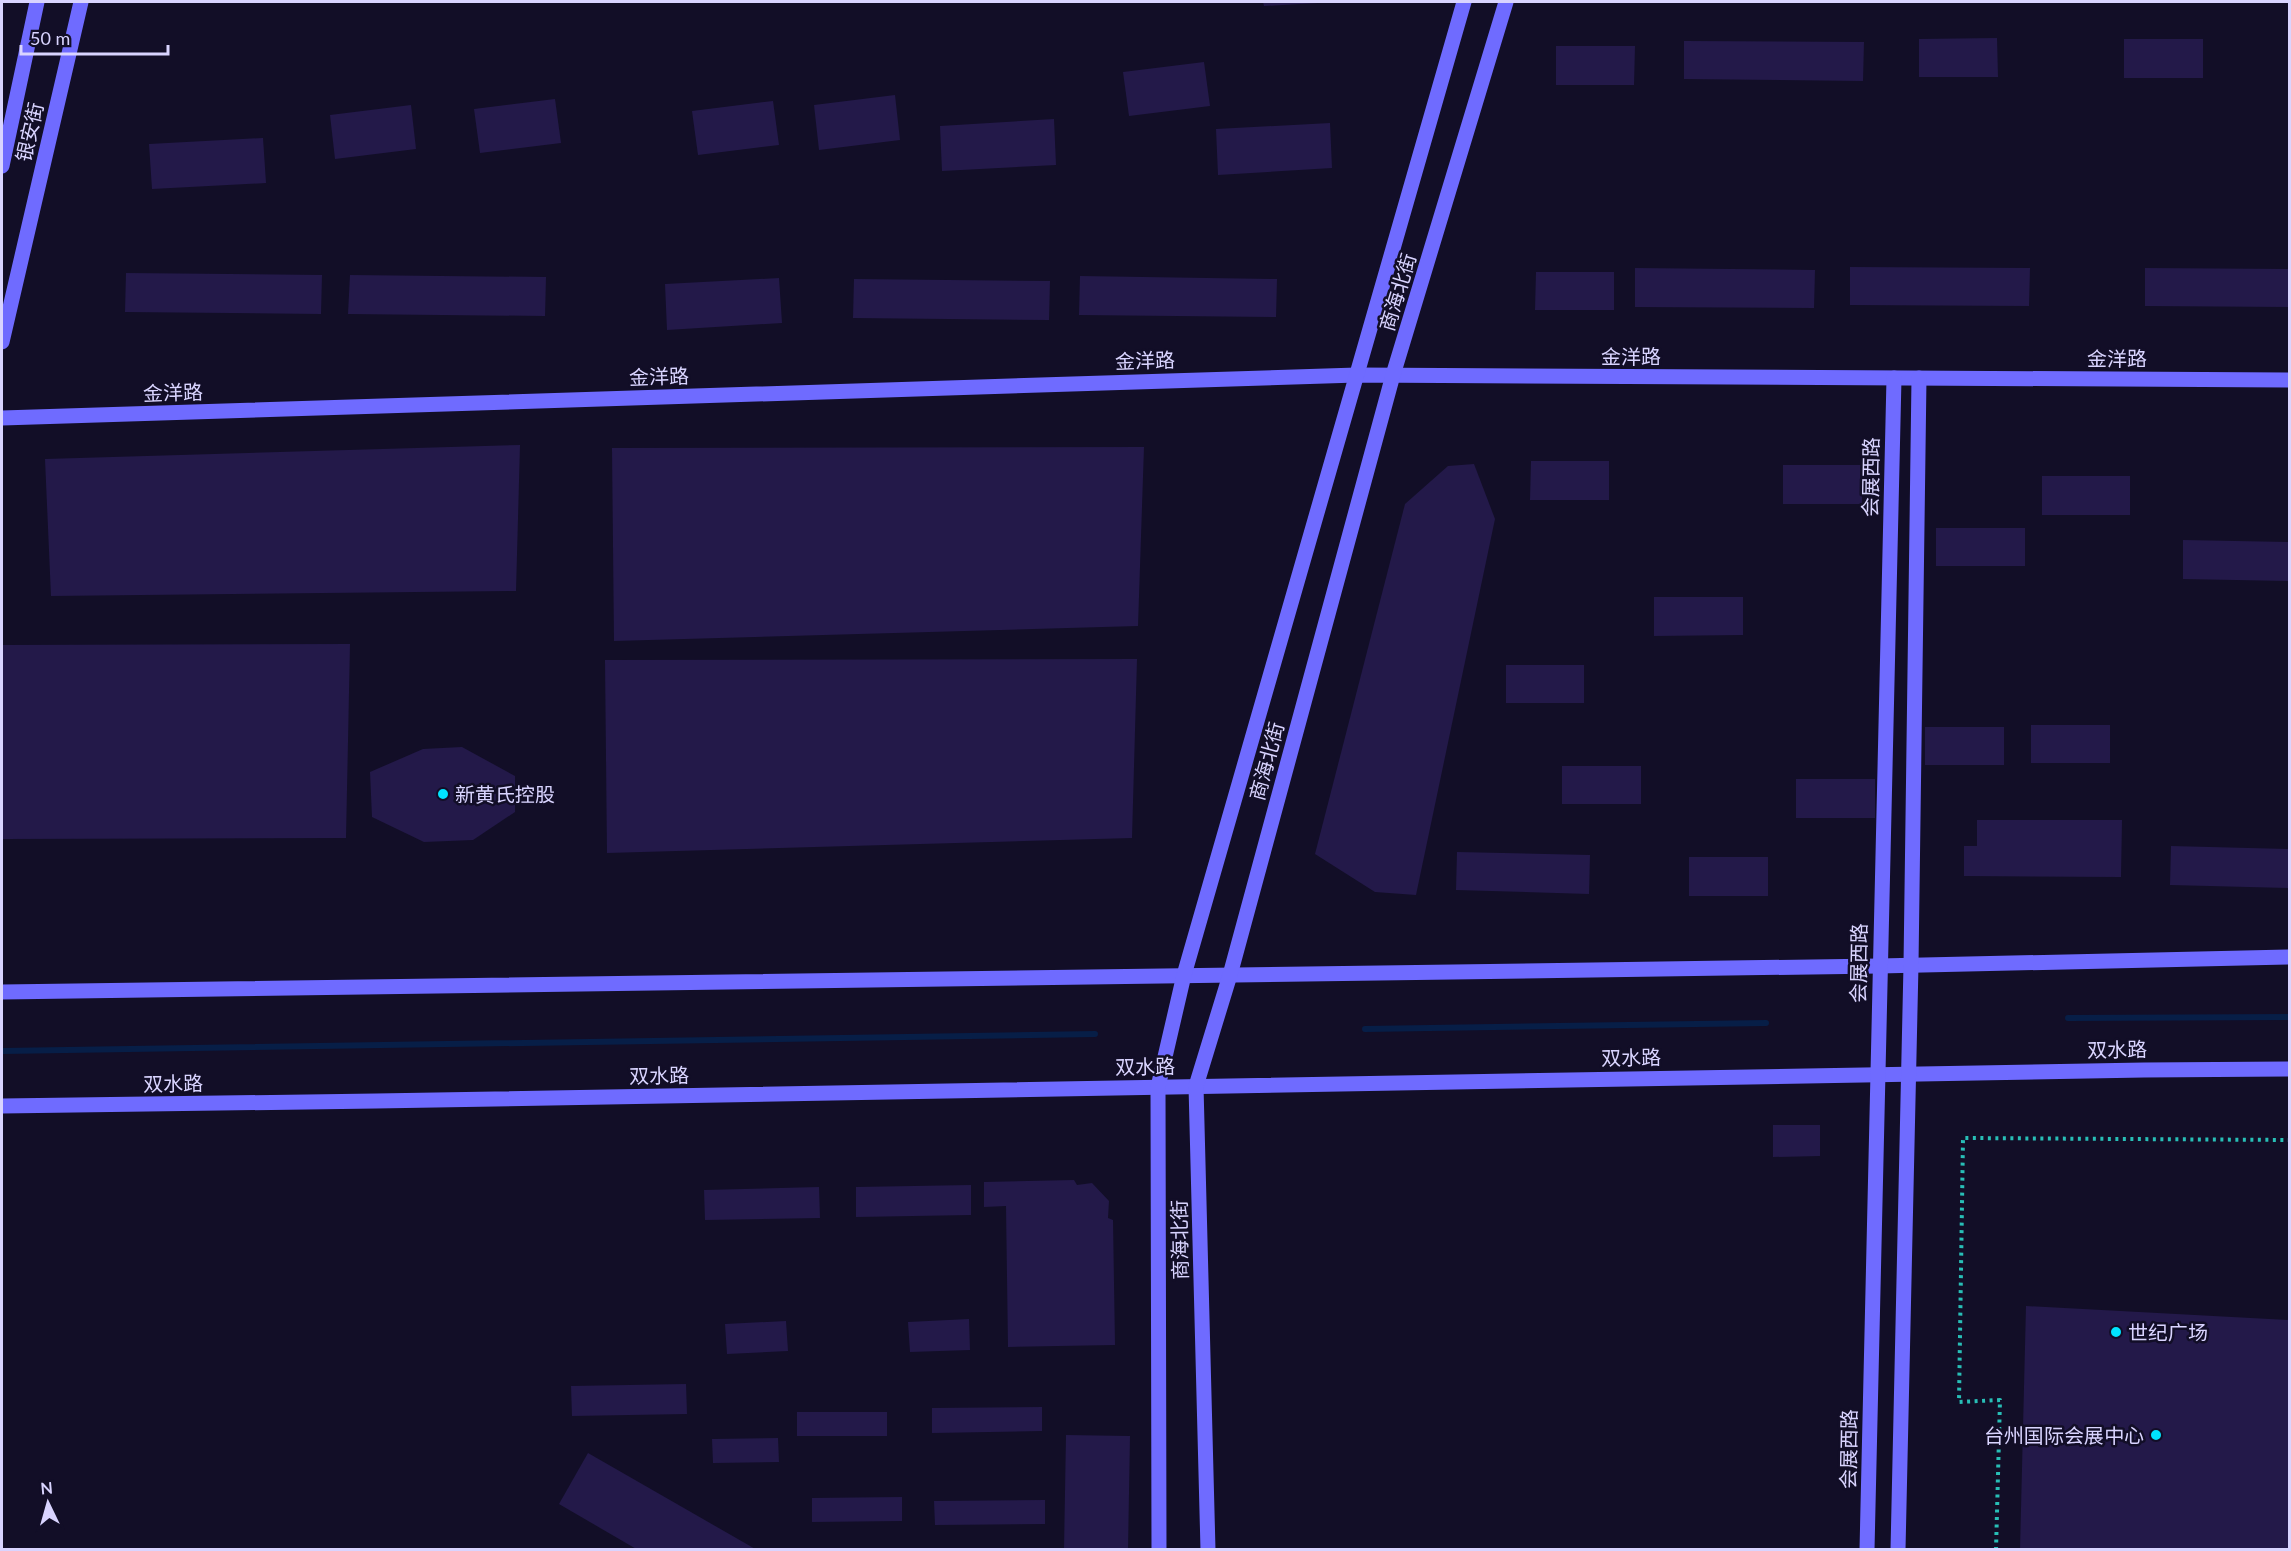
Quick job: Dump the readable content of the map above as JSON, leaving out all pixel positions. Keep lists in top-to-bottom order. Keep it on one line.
{"streets":{"main road":["银安街","商海北街","金洋路","会展西路","双水路"]},"crossings":[["商海北街","金洋路"],["商海北街","双水路"],["金洋路","会展西路"],["会展西路","双水路"]],"places":["新黄氏控股","世纪广场","台州国际会展中心"],"scale_bar":"50 m","north":"top"}
